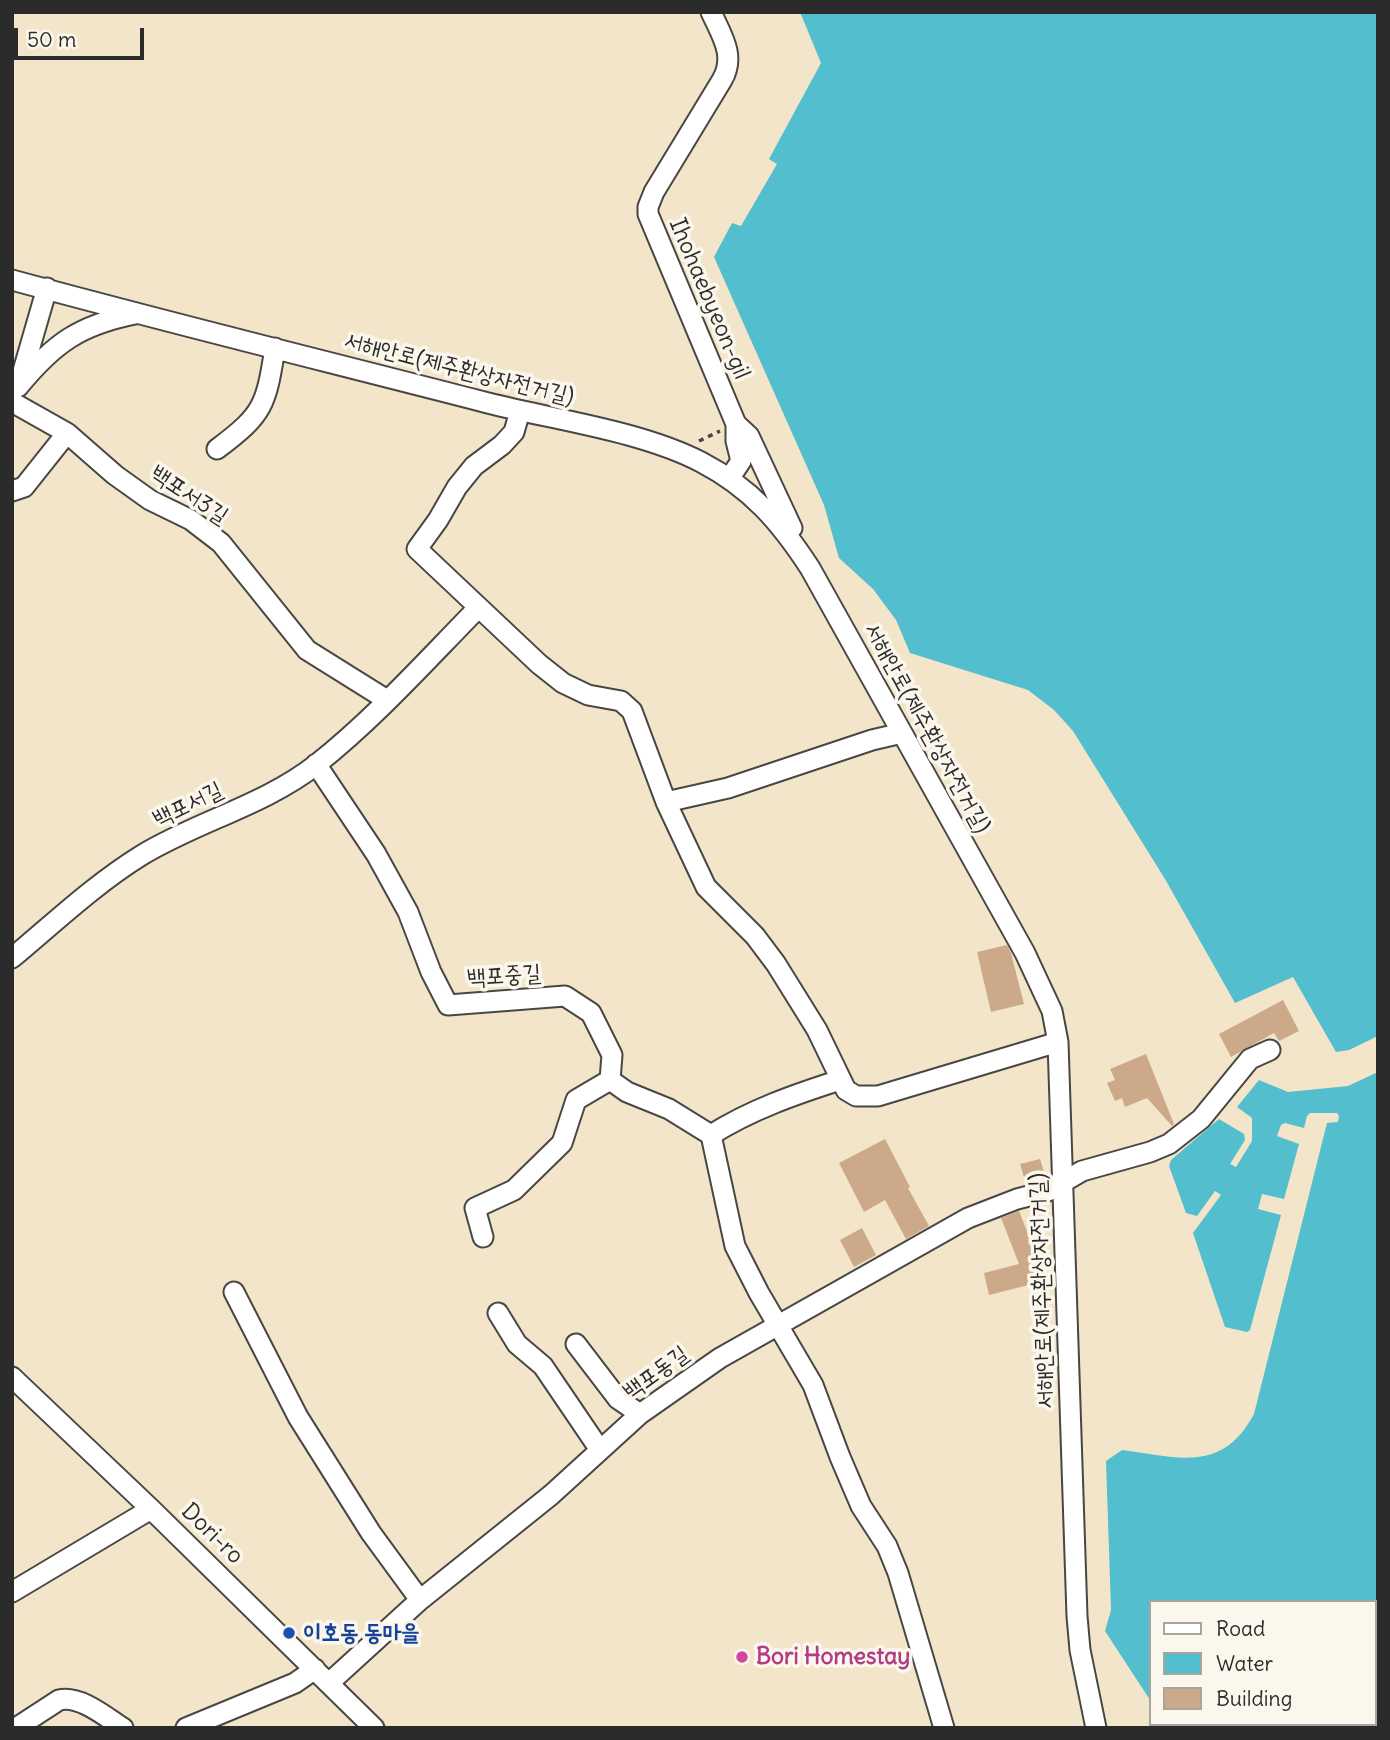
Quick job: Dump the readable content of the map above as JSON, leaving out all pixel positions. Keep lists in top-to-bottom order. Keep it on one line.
{"streets":{"street":["Ihohaebyeon-gil","서해안로(제주환상자전거길)","백포서3길","백포서길","백포중길","백포동길","Dori-ro"]},"crossings":[["Ihohaebyeon-gil","서해안로(제주환상자전거길)"],["서해안로(제주환상자전거길)","백포동길"],["백포서3길","백포서길"],["백포서길","백포중길"],["백포동길","Dori-ro"]],"places":["이호동 동마을","Bori Homestay"],"legend":["Road","Water","Building"],"scale_bar":"50 m"}
